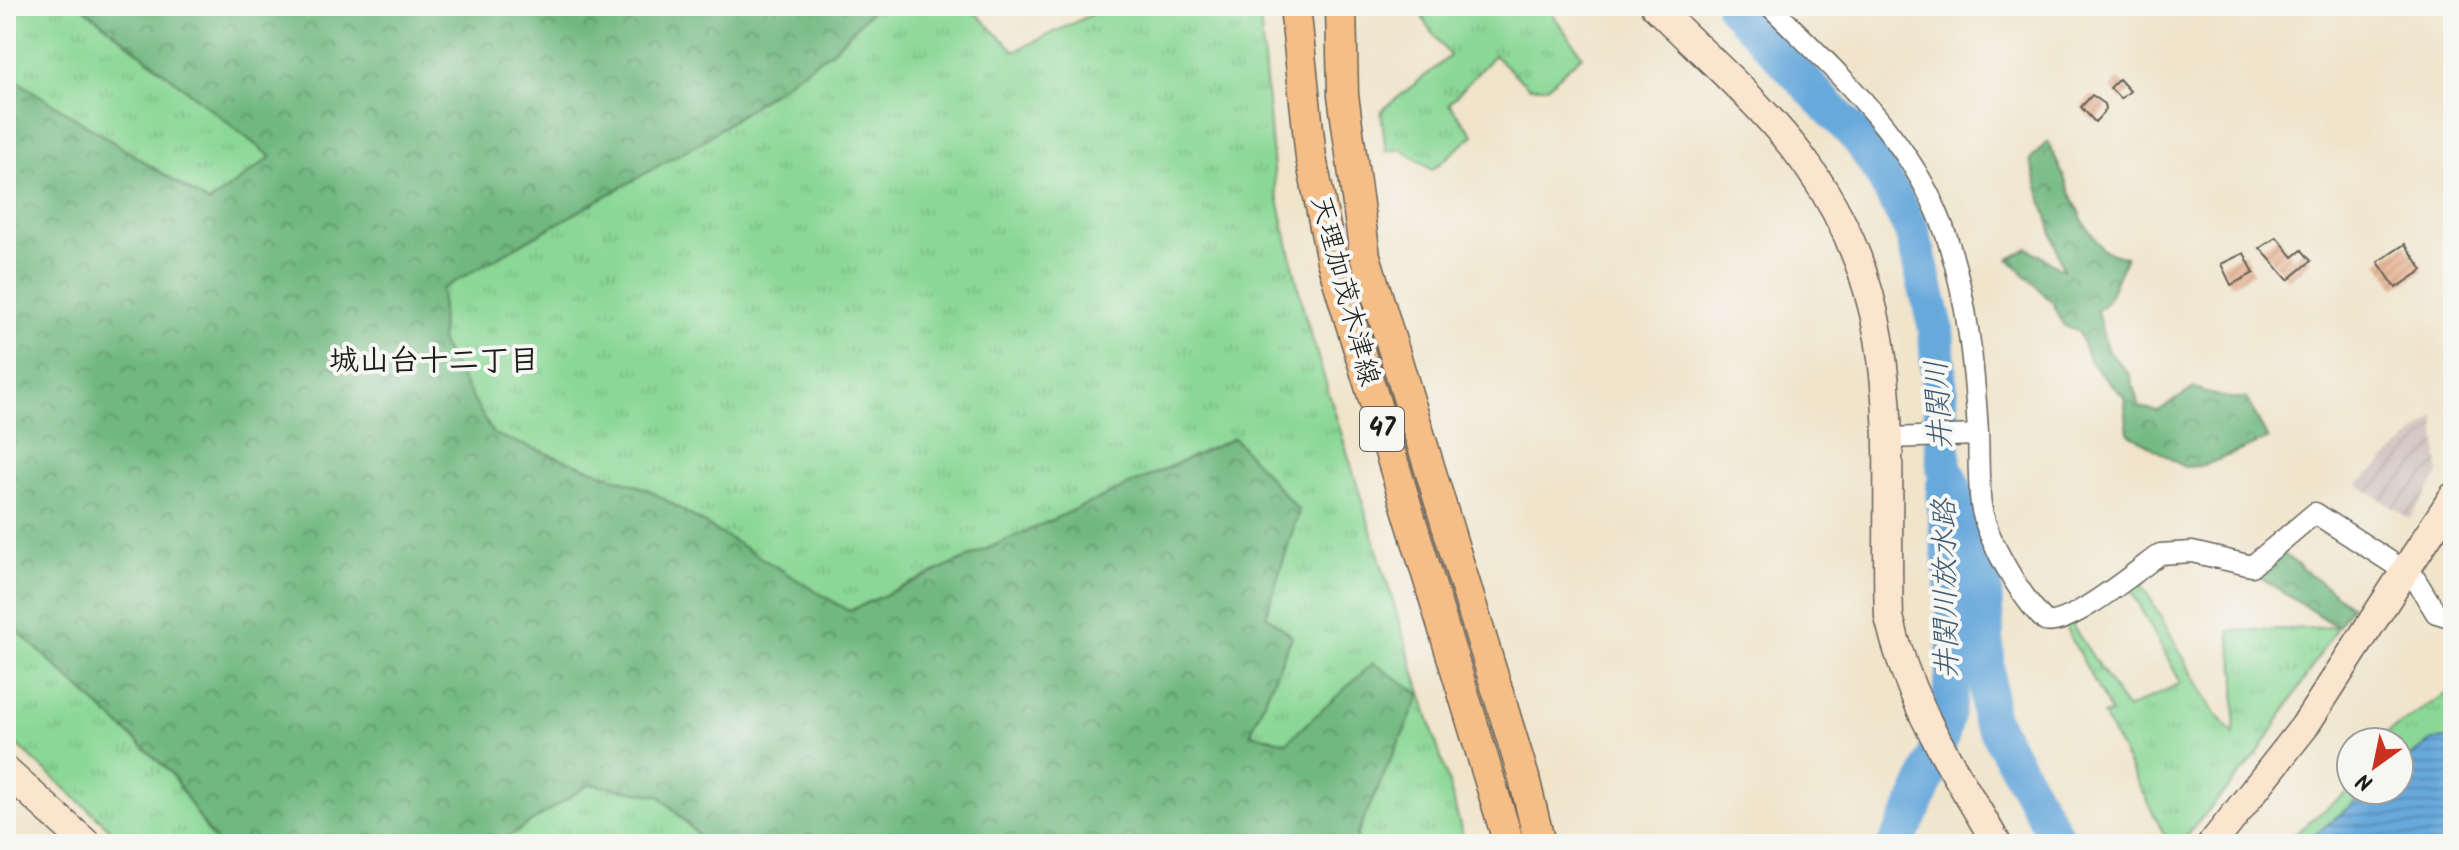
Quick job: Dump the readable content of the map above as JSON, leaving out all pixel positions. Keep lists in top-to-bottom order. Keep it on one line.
{"streets":{"main road":["天理加茂木津線","47"]},"districts":["城山台十二丁目"],"water":["井関川","井関川放水路"],"north":"bottom left"}
